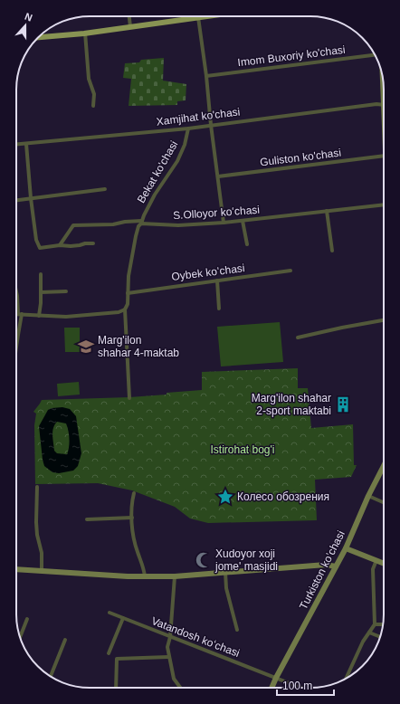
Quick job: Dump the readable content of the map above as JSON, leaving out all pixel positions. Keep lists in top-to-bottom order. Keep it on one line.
{"streets":{"main road":["Turkiston ko’chasi"],"street":["Imom Buxoriy ko'chasi","Xamjihat ko'chasi","Guliston ko'chasi","Bekat ko'chasi","S.Olloyor koʻchasi","Oybek koʻchasi","Vatandosh koʻchasi"]},"crossings":[["Xamjihat ko'chasi","Bekat ko'chasi"],["Bekat ko'chasi","S.Olloyor koʻchasi"],["Turkiston ko’chasi","Vatandosh koʻchasi"]],"parks":["Istirohat bog'i"],"places":{"school or university":["Marg'ilon shahar 4-maktab"],"building":["Marg'ilon shahar 2-sport maktabi"],"place":["Колесо обозрения"],"mosque":["Xudoyor xoji jome' masjidi"]},"scale_bar":"100 m","north":"top"}
